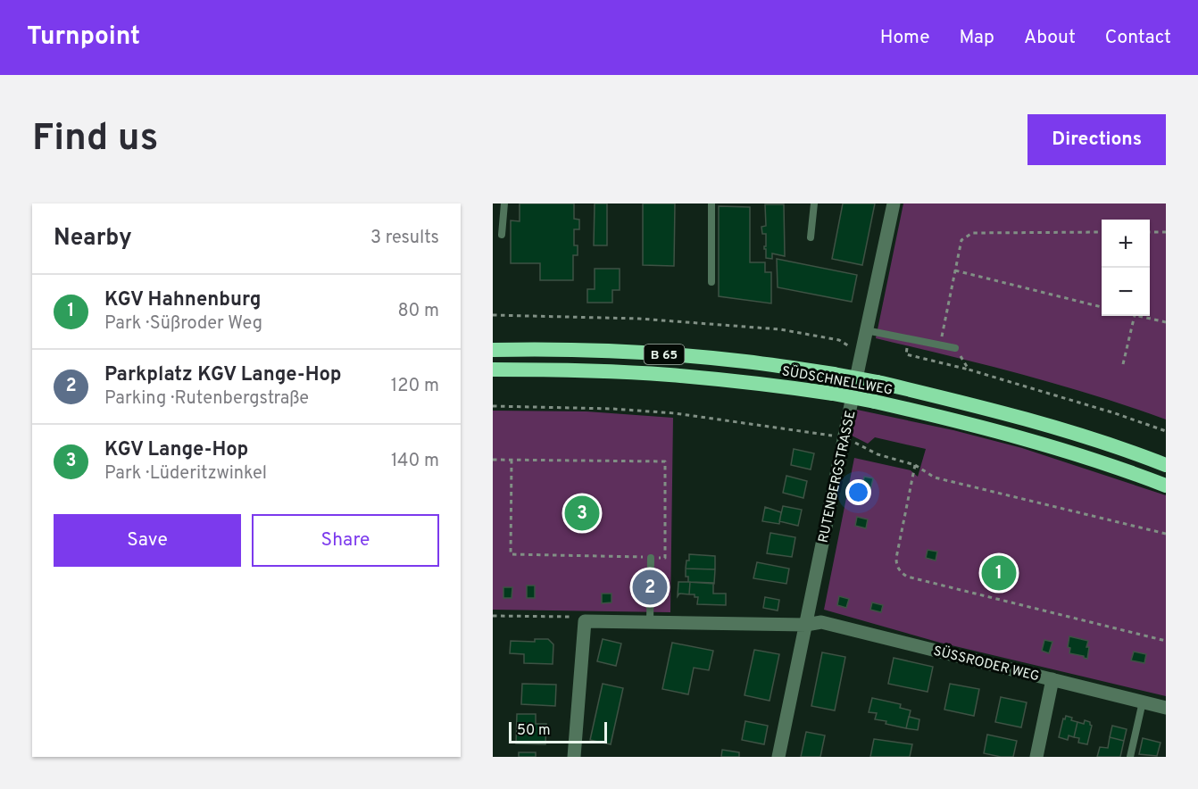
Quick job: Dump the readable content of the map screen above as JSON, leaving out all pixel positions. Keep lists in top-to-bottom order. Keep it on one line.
{"streets":{"highway":["B 65","SÜDSCHNELLWEG"],"street":["RUTENBERGSTRASSE","SÜSSRODER WEG"]},"crossings":[["RUTENBERGSTRASSE","SÜSSRODER WEG"]],"scale_bar":"50 m","page":{"header":"Turnpoint","nav":["Home","Map","About","Contact"],"buttons":["Directions",["Save","Share"]],"title":"Find us","heading":["Nearby","3 results"],"map_buttons":["+","−"],"list":[{"mark":"1","name":"KGV Hahnenburg","note":"Park · Süßroder Weg","value":"80 m"},{"mark":"2","name":"Parkplatz KGV Lange-Hop","note":"Parking · Rutenbergstraße","value":"120 m"},{"mark":"3","name":"KGV Lange-Hop","note":"Park · Lüderitzwinkel","value":"140 m"}],"pins":["3","1","2"],"scale":"50 m"}}
